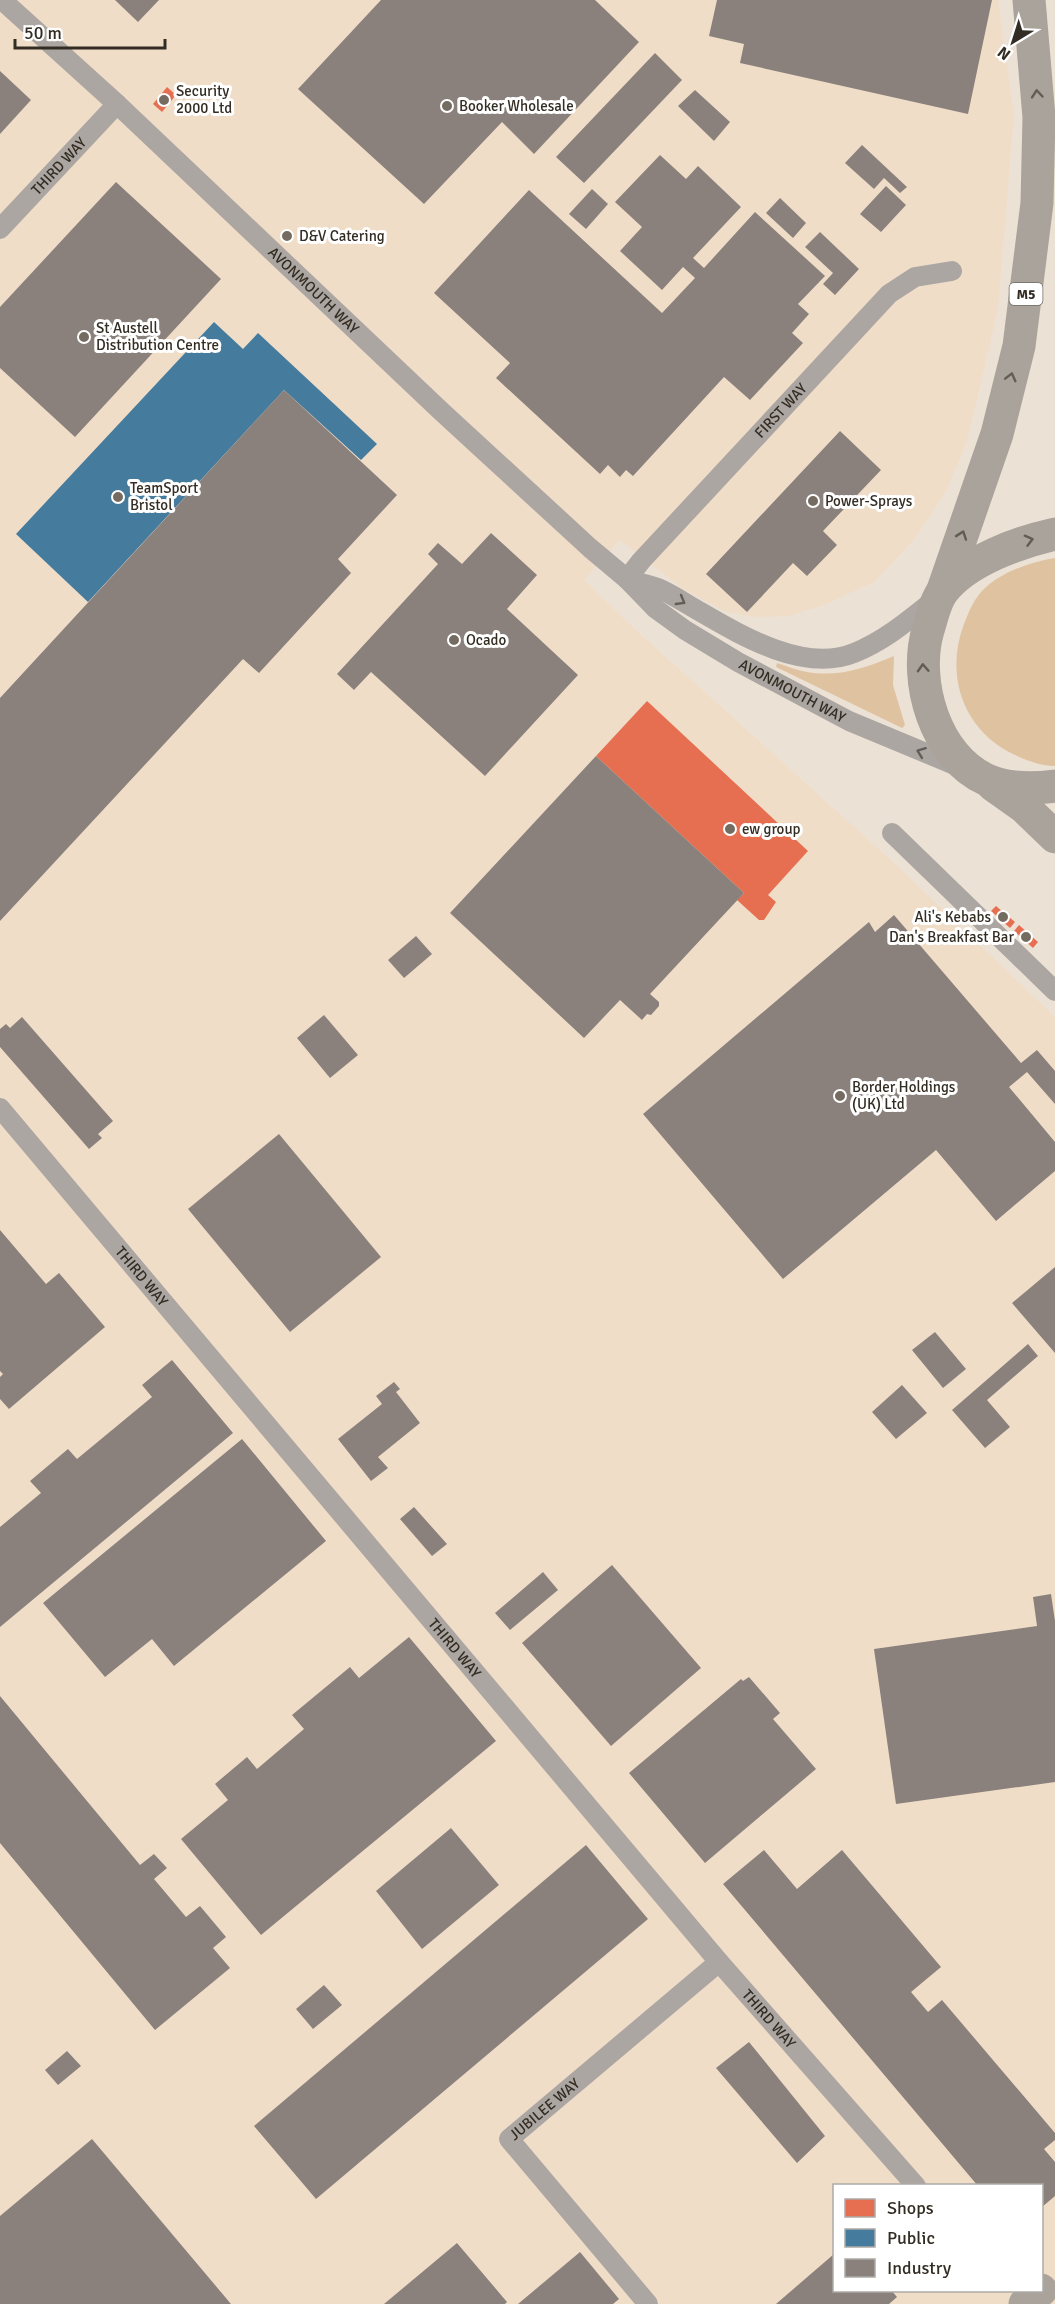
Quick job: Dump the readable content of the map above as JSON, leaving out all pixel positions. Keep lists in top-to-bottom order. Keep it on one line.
{"streets":{"highway":["M5"],"street":["THIRD WAY","AVONMOUTH WAY","FIRST WAY","JUBILEE WAY"]},"crossings":[["THIRD WAY","AVONMOUTH WAY"],["THIRD WAY","JUBILEE WAY"],["AVONMOUTH WAY","M5"],["AVONMOUTH WAY","FIRST WAY"]],"places":["Security 2000 Ltd","Booker Wholesale","D&V Catering","St Austell Distribution Centre","TeamSport Bristol","Power-Sprays","Ocado","ew group","Ali's Kebabs","Dan's Breakfast Bar","Border Holdings (UK) Ltd"],"legend":["Shops","Public","Industry"],"scale_bar":"50 m","north":"bottom left"}
